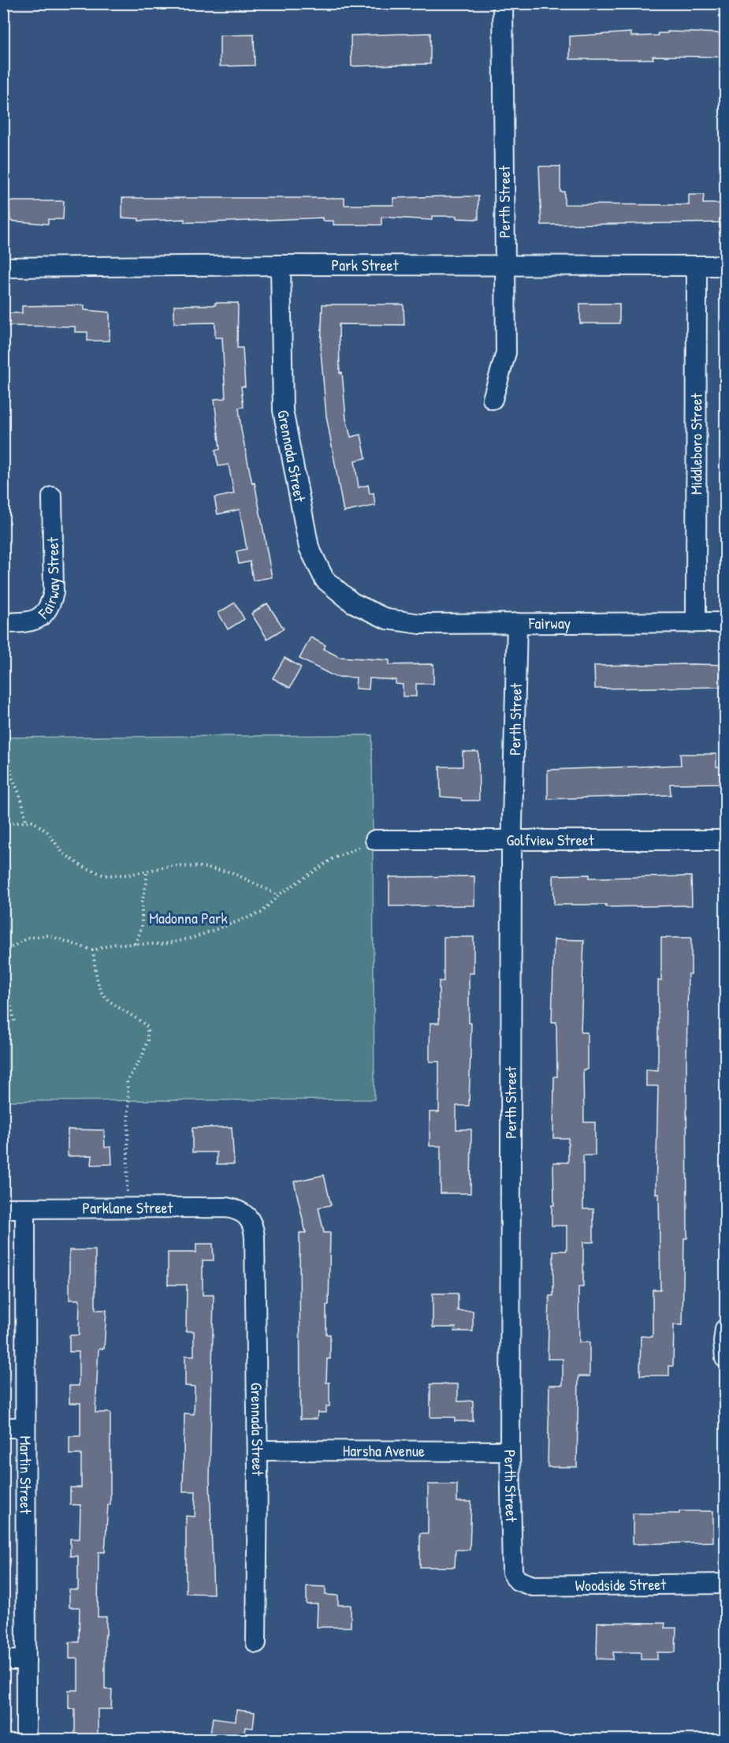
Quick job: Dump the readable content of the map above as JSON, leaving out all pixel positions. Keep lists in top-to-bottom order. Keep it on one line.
{"streets":{"street":["Perth Street","Park Street","Middleboro Street","Grennada Street","Fairway Street","Fairway","Golfview Street","Parklane Street","Harsha Avenue","Martin Street","Woodside Street"]},"crossings":[["Perth Street","Park Street"],["Perth Street","Fairway"],["Perth Street","Golfview Street"],["Perth Street","Harsha Avenue"],["Perth Street","Woodside Street"],["Park Street","Middleboro Street"],["Park Street","Grennada Street"],["Middleboro Street","Fairway"],["Grennada Street","Fairway"],["Grennada Street","Parklane Street"],["Grennada Street","Harsha Avenue"],["Parklane Street","Martin Street"]],"parks":["Madonna Park"]}
